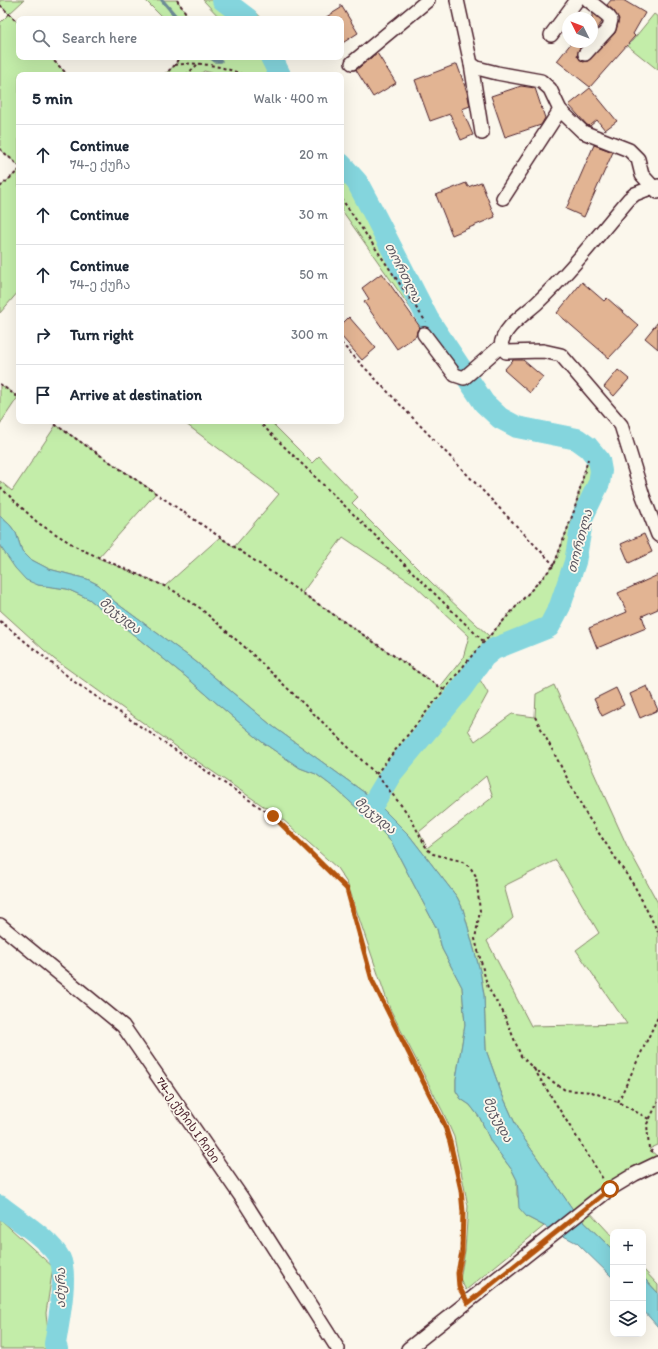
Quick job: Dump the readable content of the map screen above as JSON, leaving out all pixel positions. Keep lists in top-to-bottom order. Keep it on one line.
{"streets":{"street":["74-ე ქუჩის I ჩიხი"]},"water":["თორთლა","მეჯუდა","აძურა"],"north":"top left","page":{"search":"Search here","heading":["5 min","Walk · 400 m"],"list":[["Continue","74-ე ქუჩა","20 m"],["Continue","30 m"],["Continue","74-ე ქუჩა","50 m"],["Turn right","300 m"],"Arrive at destination"],"map_buttons":["+","−"]}}
